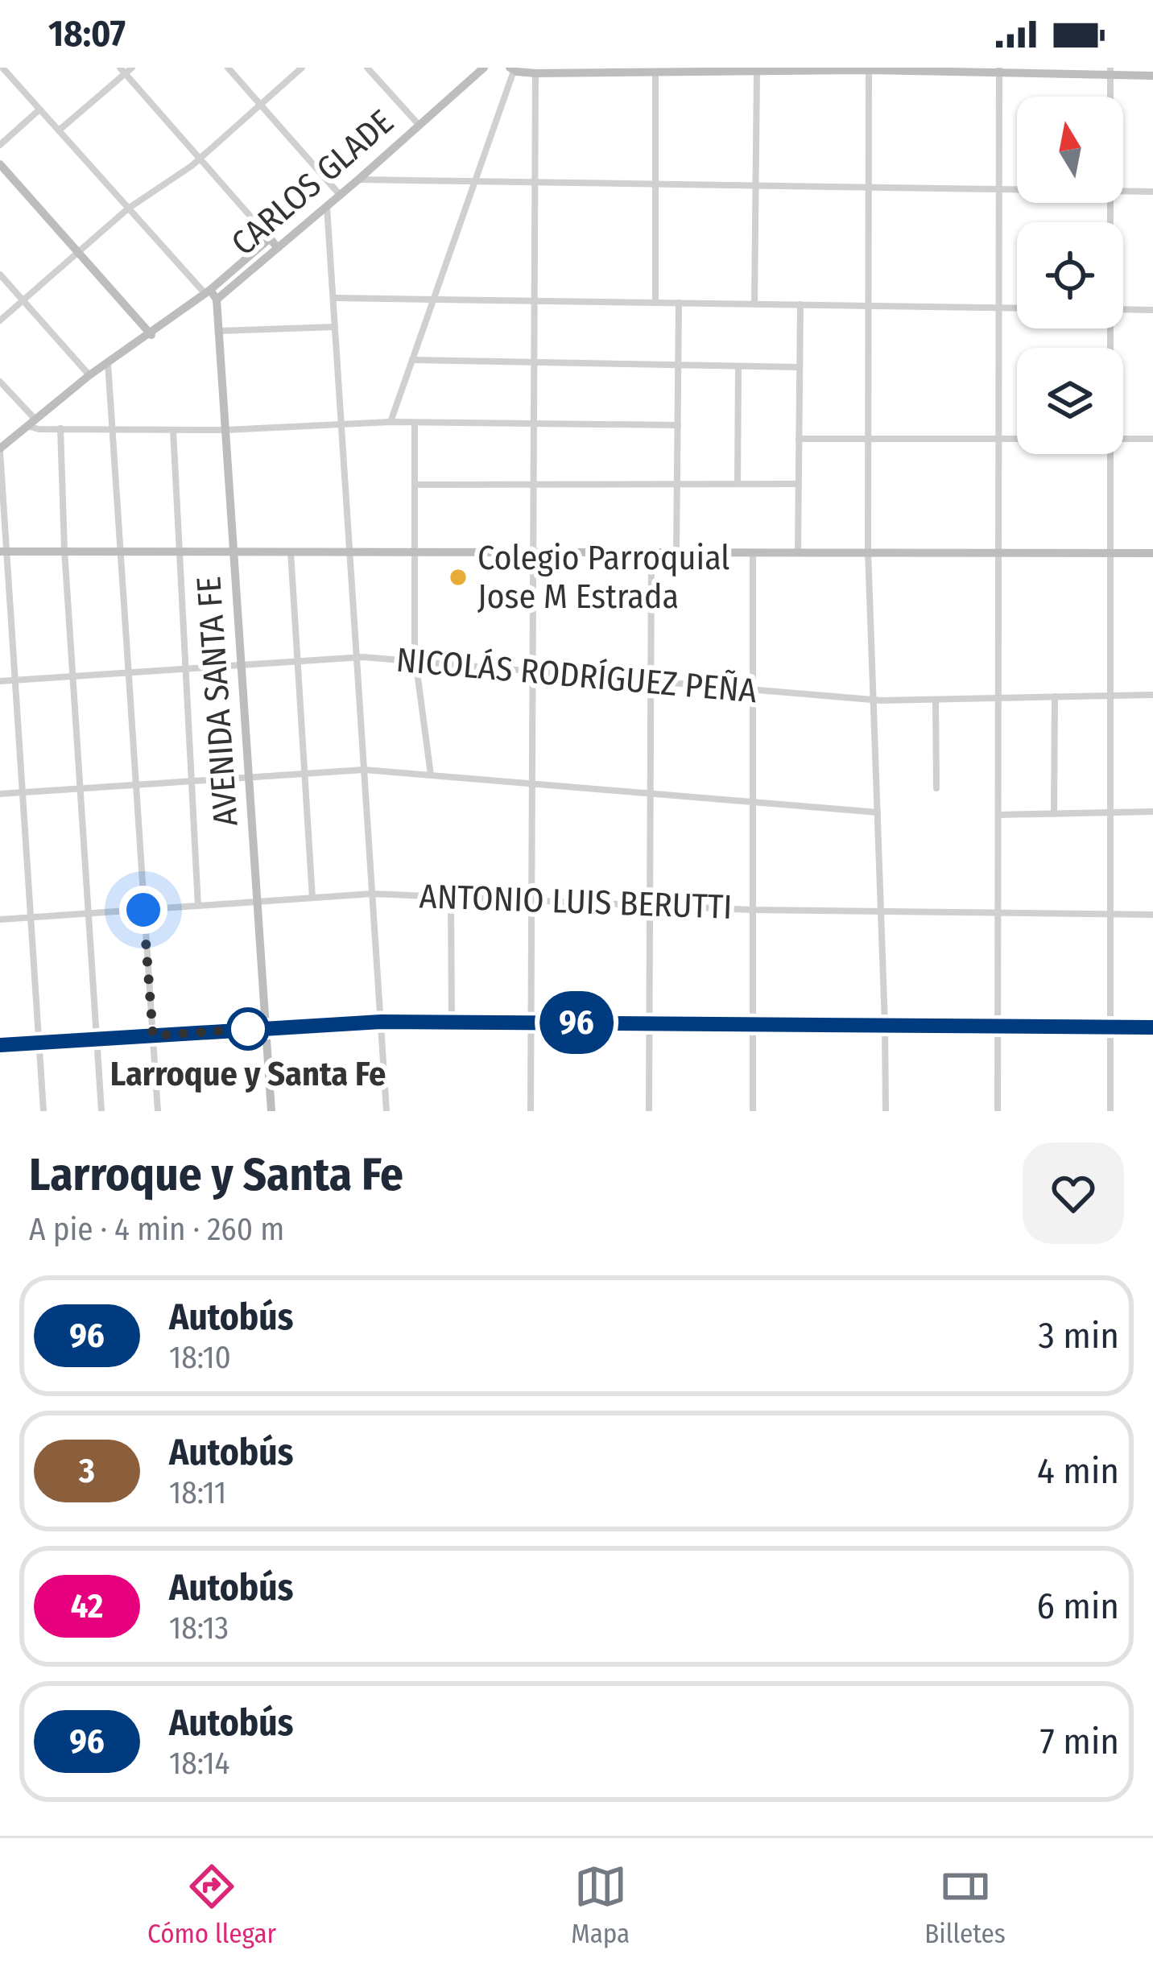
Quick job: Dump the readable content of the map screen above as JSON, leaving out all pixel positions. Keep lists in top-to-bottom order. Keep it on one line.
{"streets":{"street":["CARLOS GLADE","NICOLÁS RODRÍGUEZ PEÑA","AVENIDA SANTA FE","ANTONIO LUIS BERUTTI"]},"crossings":[["CARLOS GLADE","AVENIDA SANTA FE"],["NICOLÁS RODRÍGUEZ PEÑA","AVENIDA SANTA FE"],["AVENIDA SANTA FE","ANTONIO LUIS BERUTTI"]],"places":["Colegio Parroquial Jose M Estrada","Larroque y Santa Fe"],"lines":["bus line 96"],"north":"top","page":{"status":"18:07","on_map":"96","heading":["Larroque y Santa Fe","A pie · 4 min · 260 m"],"list":[{"mark":"96","name":"Autobús","note":"18:10","value":"3 min"},{"mark":"3","name":"Autobús","note":"18:11","value":"4 min"},{"mark":"42","name":"Autobús","note":"18:13","value":"6 min"},{"mark":"96","name":"Autobús","note":"18:14","value":"7 min"}],"tabs":["Cómo llegar","Mapa","Billetes"]}}
